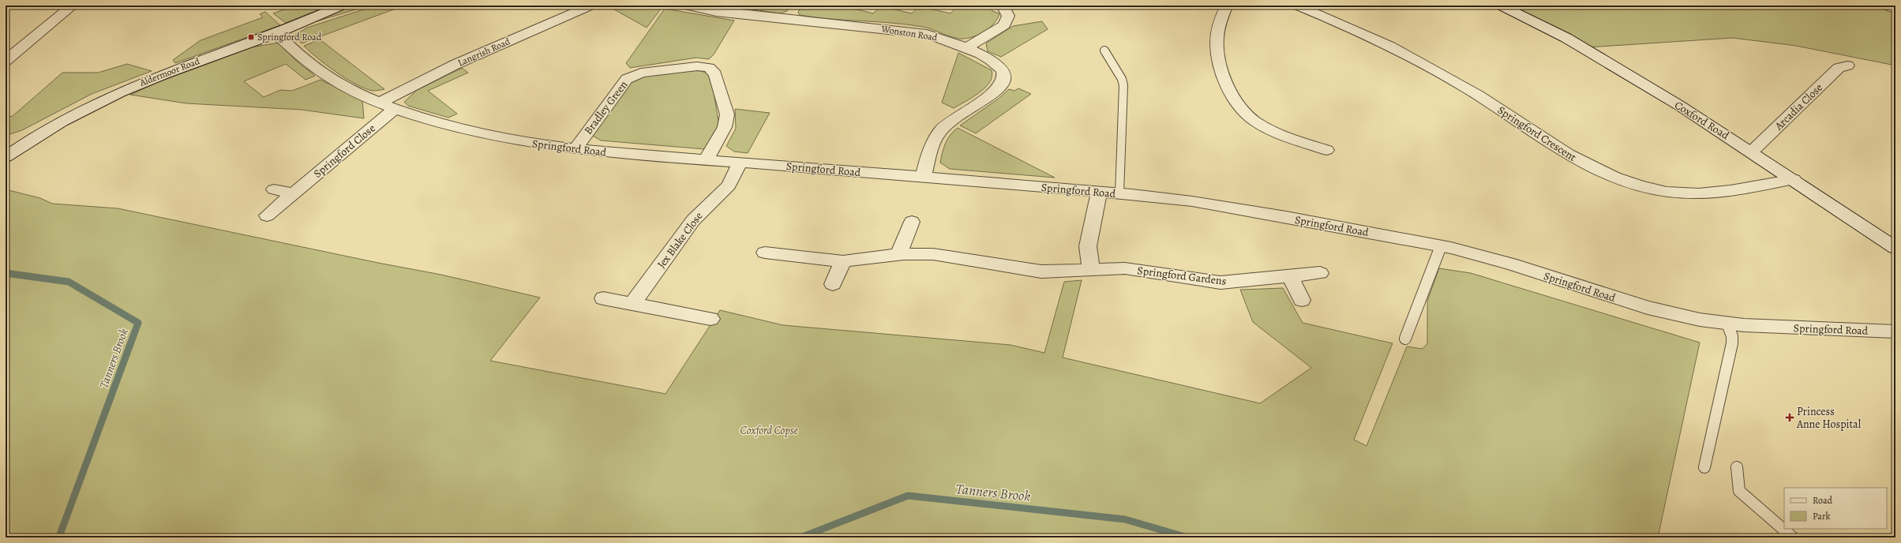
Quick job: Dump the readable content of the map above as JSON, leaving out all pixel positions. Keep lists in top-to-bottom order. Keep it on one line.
{"streets":{"street":["Wonston Road","Langrish Road","Aldermoor Road","Arcadia Close","Bradley Green","Coxford Road","Springford Crescent","Springford Road","Springford Close","Jex Blake Close","Springford Gardens"]},"crossings":[["Wonston Road","Springford Road"],["Langrish Road","Springford Road"],["Aldermoor Road","Springford Road"],["Arcadia Close","Coxford Road"],["Bradley Green","Springford Road"],["Coxford Road","Springford Crescent"],["Springford Road","Springford Close"],["Springford Road","Jex Blake Close"]],"water":["Tanners Brook"],"parks":["Coxford Copse"],"places":{"transit":["Springford Road"],"health":["Princess Anne Hospital"]},"legend":["Road","Park"]}
